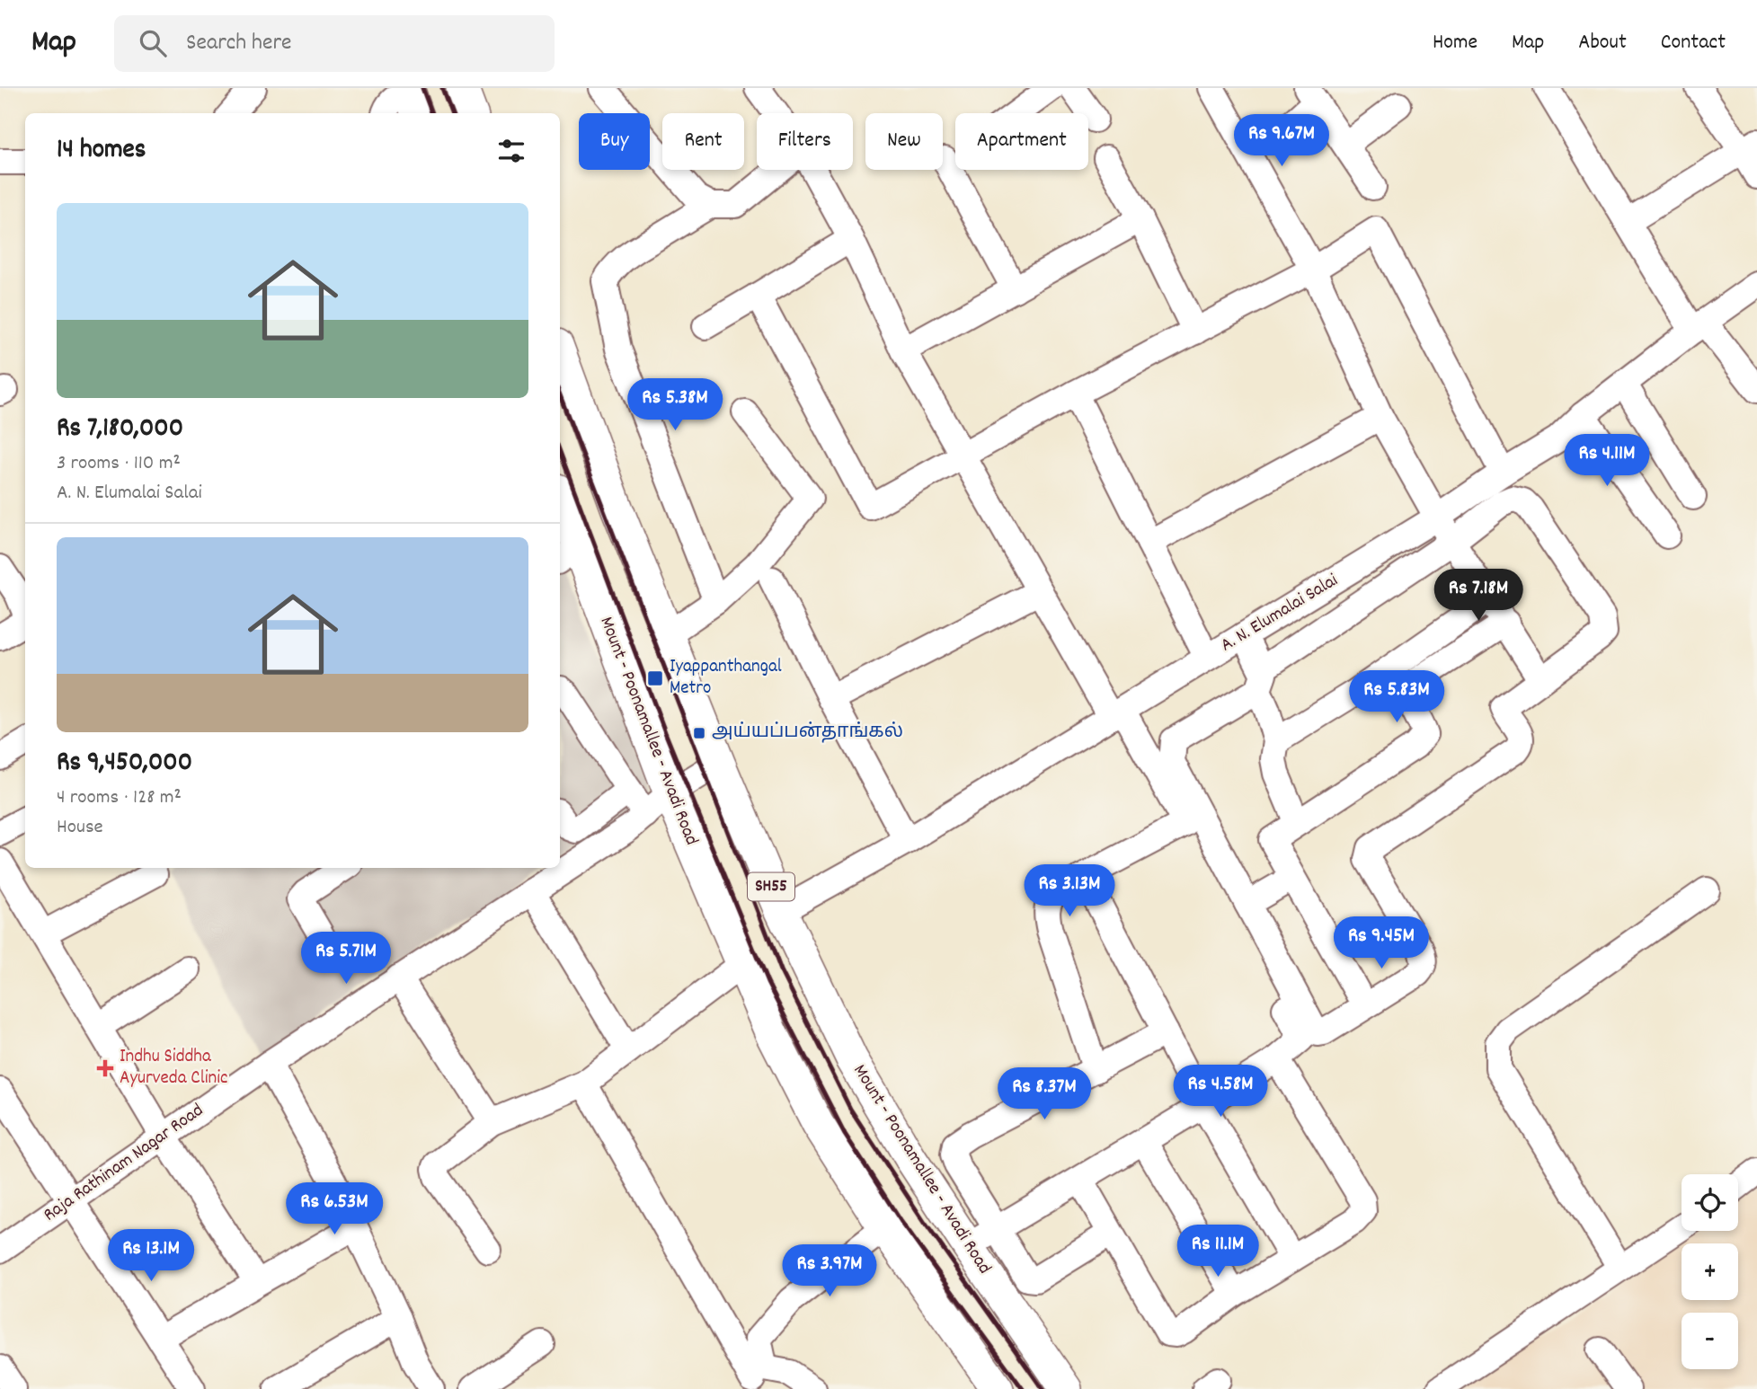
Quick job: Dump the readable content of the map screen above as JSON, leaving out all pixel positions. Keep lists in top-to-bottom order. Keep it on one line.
{"streets":{"main road":["Mount - Poonamallee - Avadi Road","SH55"],"street":["A. N. Elumalai Salai","Raja Rathinam Nagar Road"]},"crossings":[["A. N. Elumalai Salai","Mount - Poonamallee - Avadi Road"],["Mount - Poonamallee - Avadi Road","Raja Rathinam Nagar Road"]],"places":{"transit":["Iyappanthangal Metro","அய்யப்பன்தாங்கல்"],"health":["Indhu Siddha Ayurveda Clinic"]},"page":{"header":"Map","search":"Search here","nav":["Home","Map","About","Contact"],"chip":["Buy","Rent","Filters","New","Apartment"],"heading":"14 homes","price":["Rs 9.67M","Rs 5.38M","Rs 4.11M","Rs 7.18M","Rs 5.83M","Rs 3.13M","Rs 9.45M","Rs 5.71M","Rs 4.58M","Rs 8.37M","Rs 6.53M","Rs 11.1M","Rs 13.1M","Rs 3.97M"],"list":[{"name":"Rs 7,180,000","note":"3 rooms · 110 m² · A. N. Elumalai Salai"},{"name":"Rs 9,450,000","note":"4 rooms · 128 m² · House"}],"map_buttons":["+","−"]}}
